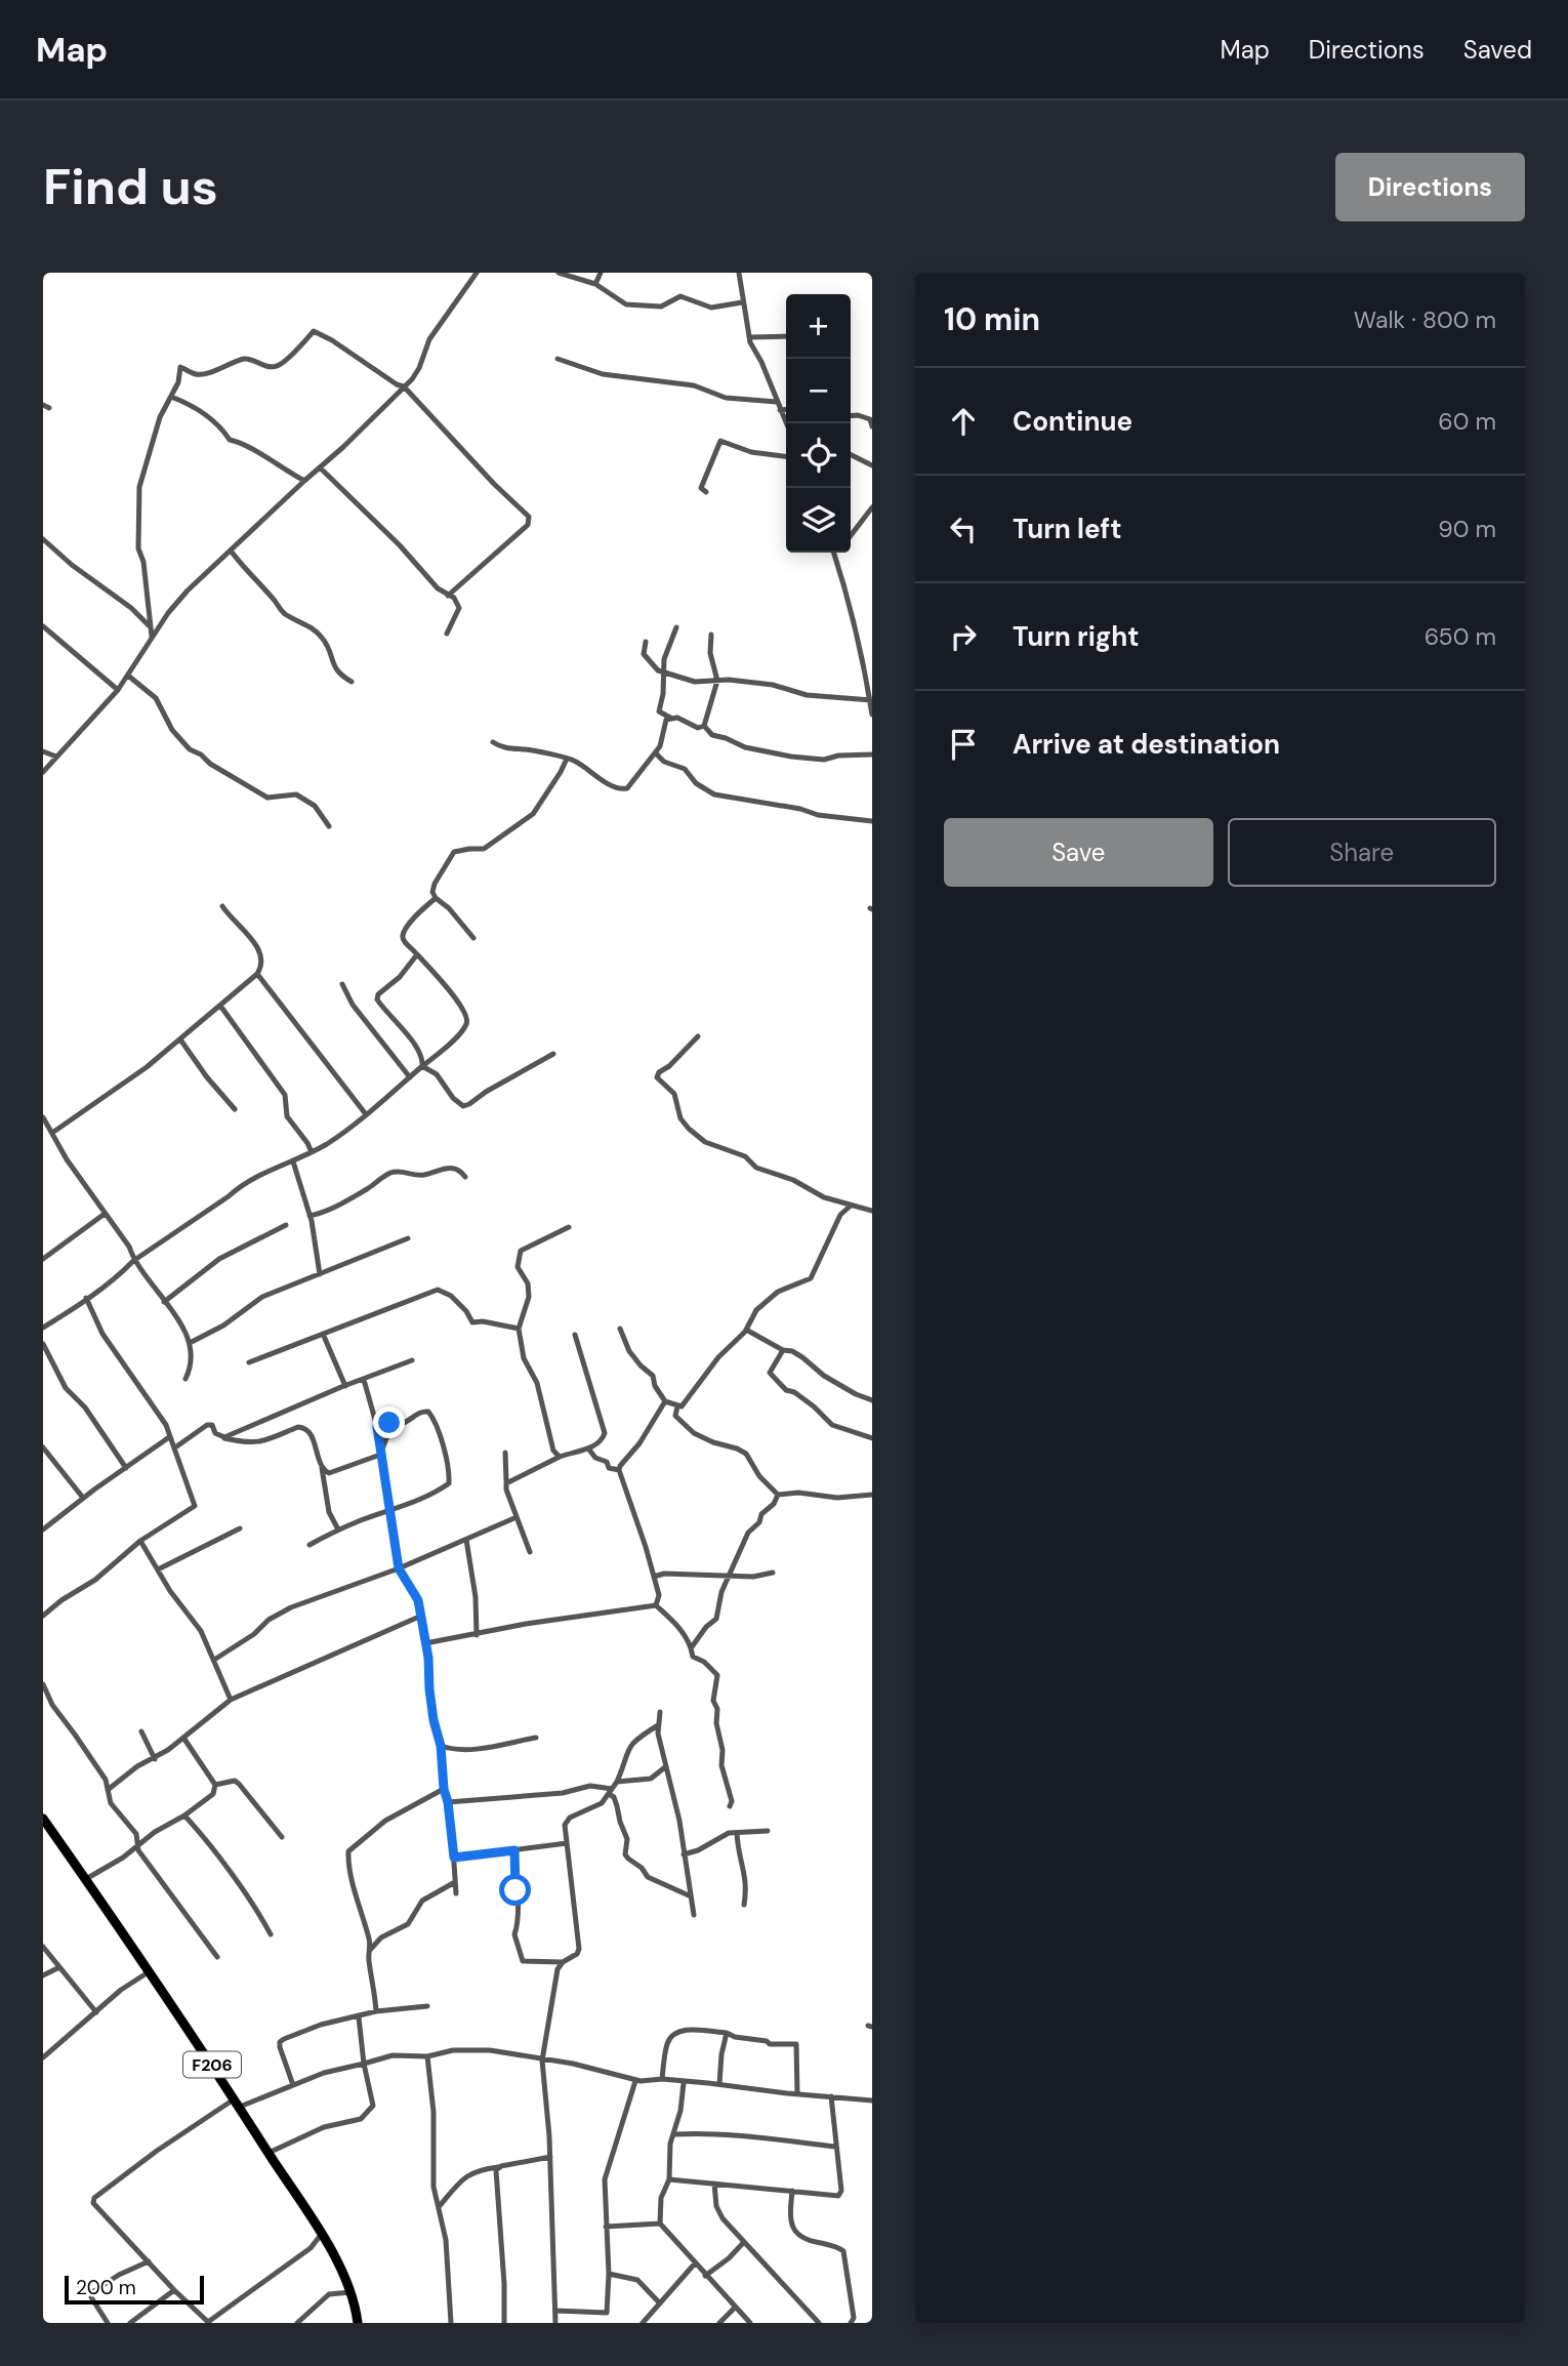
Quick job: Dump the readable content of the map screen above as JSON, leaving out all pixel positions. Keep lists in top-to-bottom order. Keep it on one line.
{"streets":{"main road":["F206"]},"scale_bar":"200 m","page":{"header":"Map","nav":["Map","Directions","Saved"],"buttons":["Directions",["Save","Share"]],"title":"Find us","heading":["10 min","Walk · 800 m"],"map_buttons":["+","−"],"list":[["Continue","60 m"],["Turn left","90 m"],["Turn right","650 m"],"Arrive at destination"],"scale":"200 m"}}
